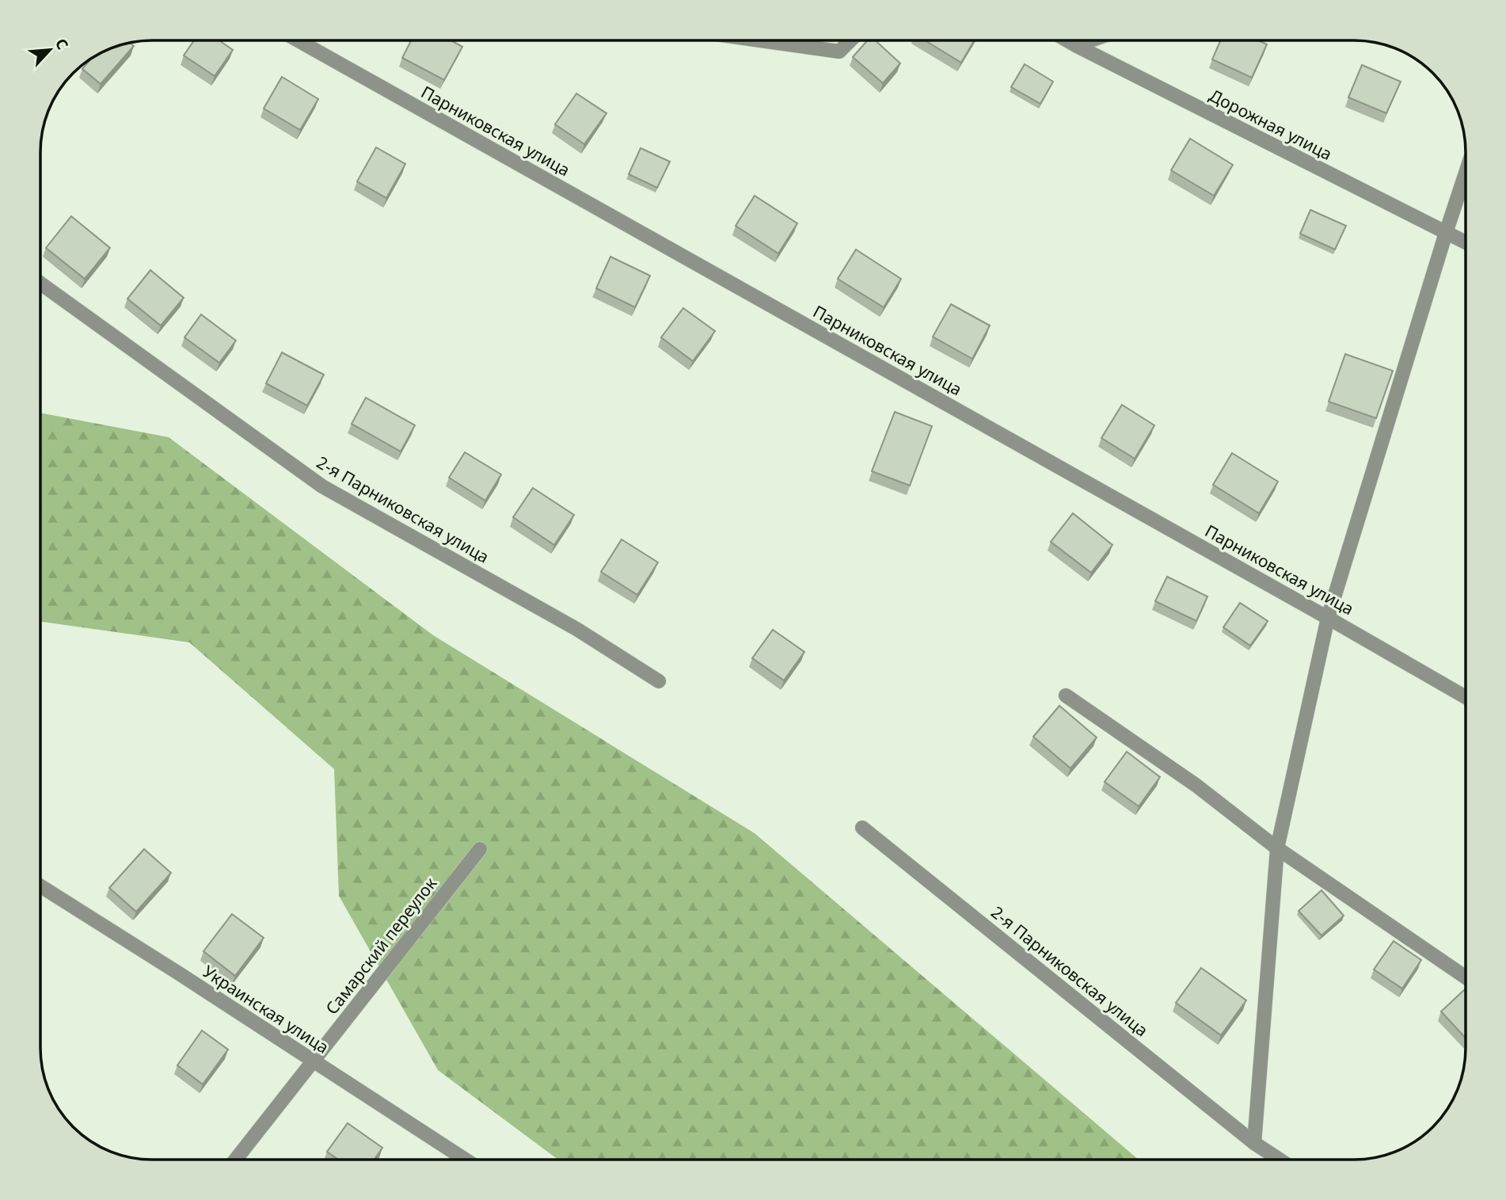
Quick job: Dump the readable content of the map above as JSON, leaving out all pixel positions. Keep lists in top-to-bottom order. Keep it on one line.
{"streets":{"street":["Дорожная улица","Парниковская улица","2-я Парниковская улица","Самарский переулок","Украинская улица"]},"crossings":[["Самарский переулок","Украинская улица"]],"north":"top right"}
